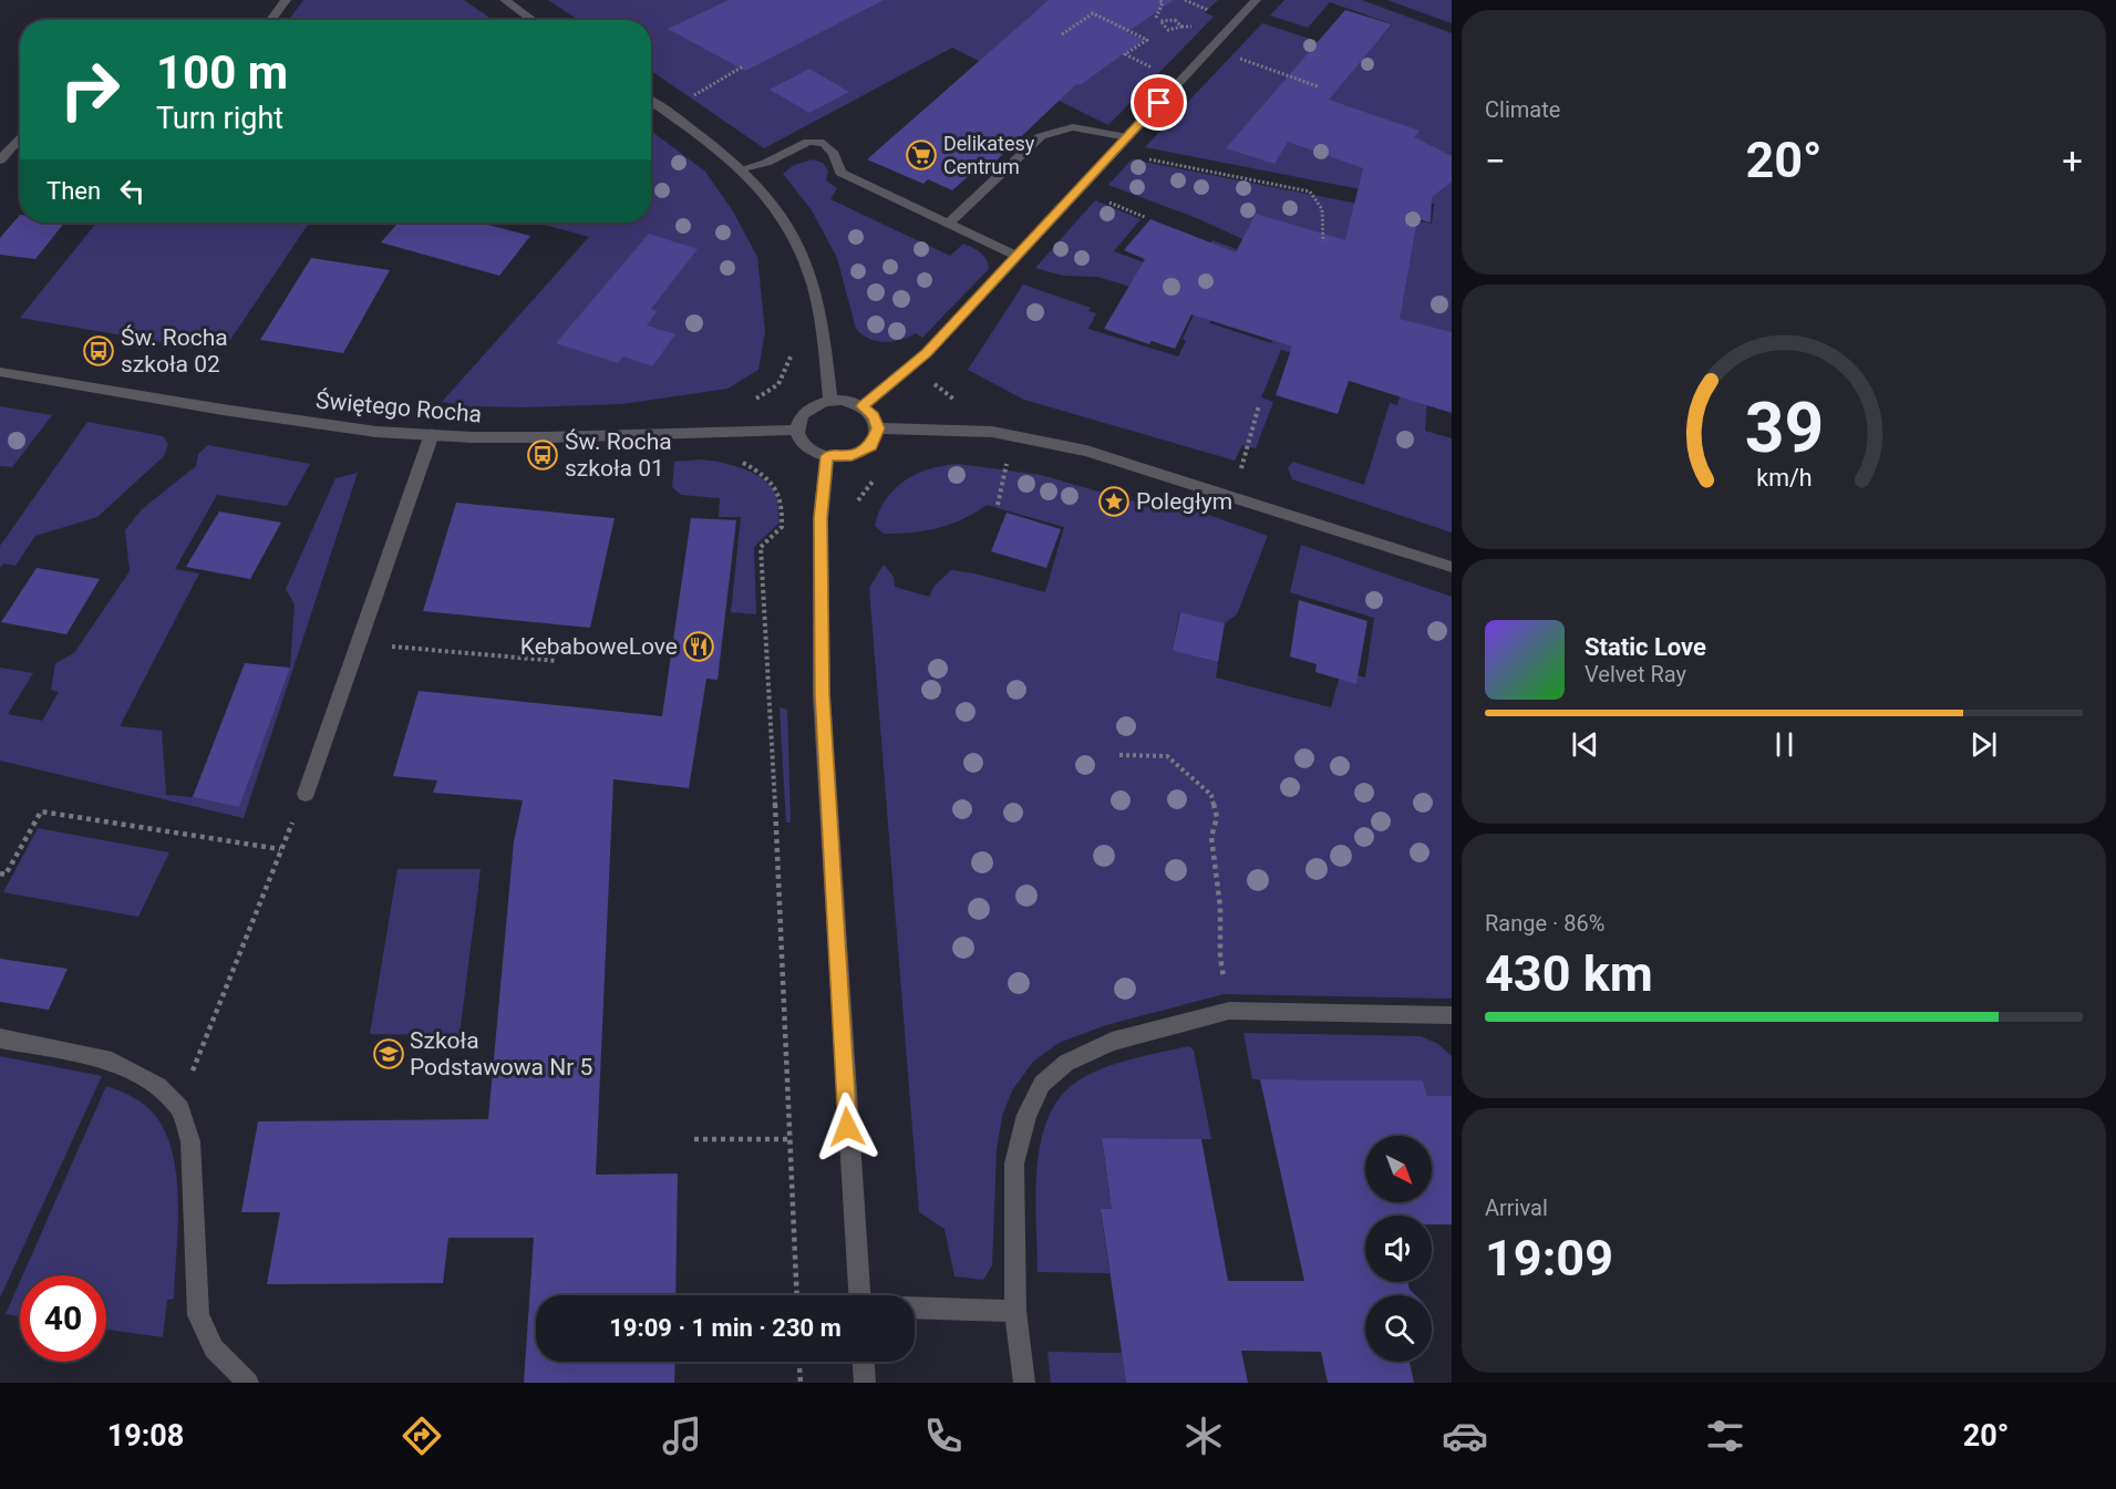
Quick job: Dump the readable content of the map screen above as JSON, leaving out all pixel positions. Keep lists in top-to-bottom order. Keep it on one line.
{"streets":{"street":["Świętego Rocha"]},"places":{"supermarket":["Delikatesy Centrum"],"bus stop":["Św. Rocha szkoła 02","Św. Rocha szkoła 01"],"place":["Poległym"],"restaurant":["KebaboweLove"],"school or university":["Szkoła Podstawowa Nr 5"]},"north":"bottom right","page":{"tile":["Climate",["Range · 86%","430 km"],["Arrival","19:09"]],"turn":["100 m","Turn right"],"heat":["−","20°","+"],"then":"Then","song":["Static Love","Velvet Ray"],"limit":"40","trip":"19:09 · 1 min · 230 m","tabs":["19:08","20°"],"gauge":["39","km/h"]}}
